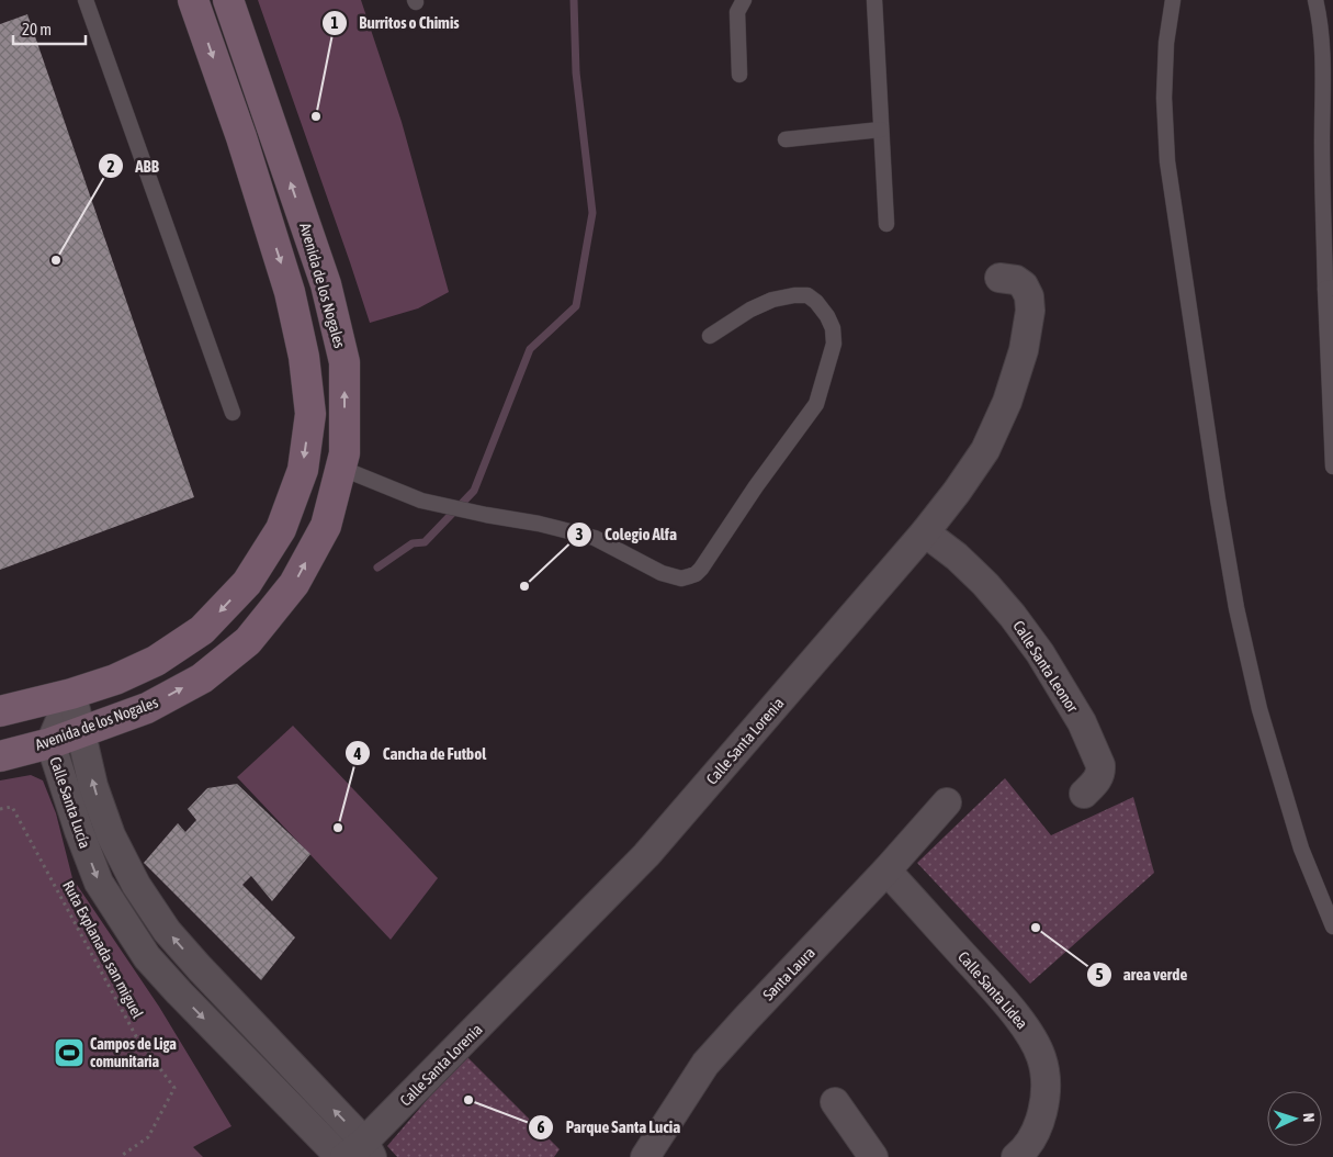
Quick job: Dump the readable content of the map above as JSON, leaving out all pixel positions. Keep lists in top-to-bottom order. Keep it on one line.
{"streets":{"main road":["Avenida de los Nogales"],"street":["Calle Santa Leonor","Calle Santa Lorenia","Calle Santa Lucía","Santa Laura","Calle Santa Lidea"],"path":["Ruta Explanada san miguel"]},"crossings":[["Avenida de los Nogales","Calle Santa Lucía"],["Calle Santa Leonor","Calle Santa Lorenia"],["Calle Santa Lorenia","Calle Santa Lucía"],["Santa Laura","Calle Santa Lidea"]],"one_way":["Avenida de los Nogales"],"places":{"other":["Burritos o Chimis","ABB","Colegio Alfa","Cancha de Futbol","area verde","Parque Santa Lucia"],"sports":["Campos de Liga comunitaria"]},"scale_bar":"20 m","north":"right"}
